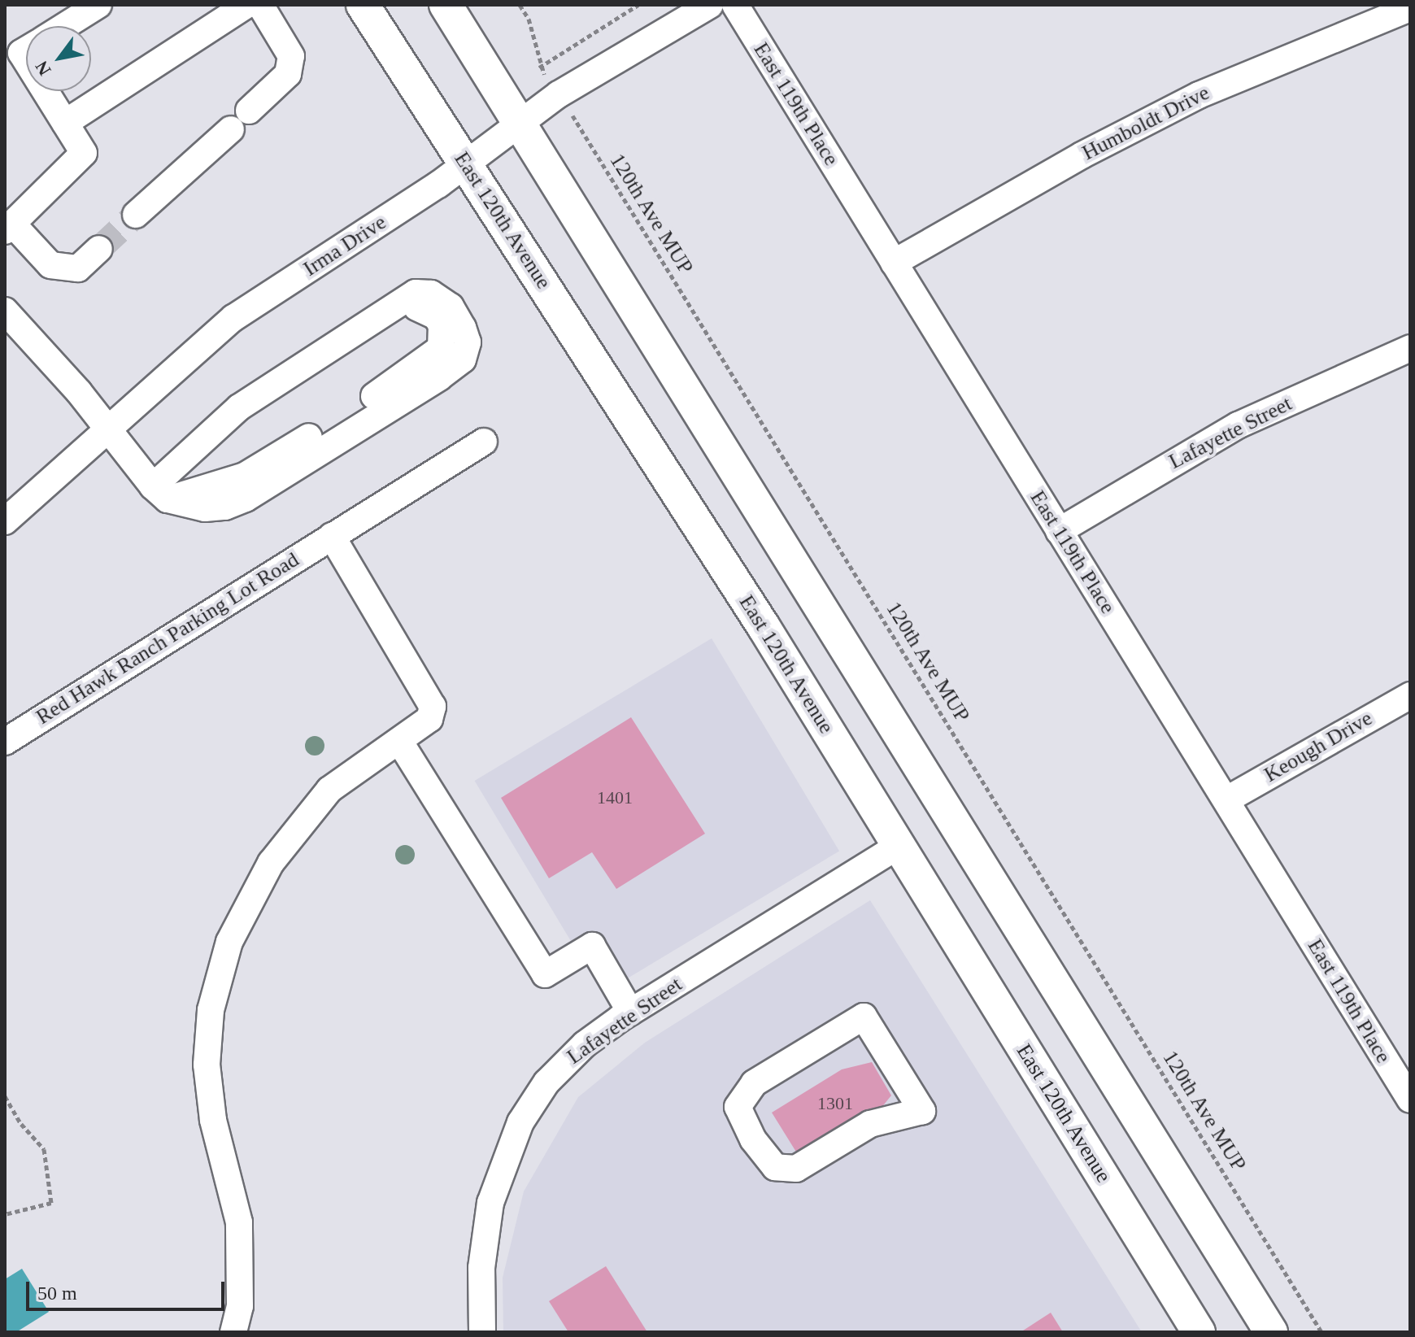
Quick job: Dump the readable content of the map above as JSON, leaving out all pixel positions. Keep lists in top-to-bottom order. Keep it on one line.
{"streets":{"main road":["East 120th Avenue"],"street":["East 119th Place","Humboldt Drive","Irma Drive","Lafayette Street","Red Hawk Ranch Parking Lot Road","Keough Drive"],"path":["120th Ave MUP"]},"crossings":[["East 119th Place","Humboldt Drive"],["East 119th Place","Lafayette Street"],["East 119th Place","Keough Drive"],["120th Ave MUP","Irma Drive"],["East 120th Avenue","Irma Drive"],["East 120th Avenue","Lafayette Street"]],"house_numbers":["1401","1301"],"scale_bar":"50 m","north":"bottom left"}
